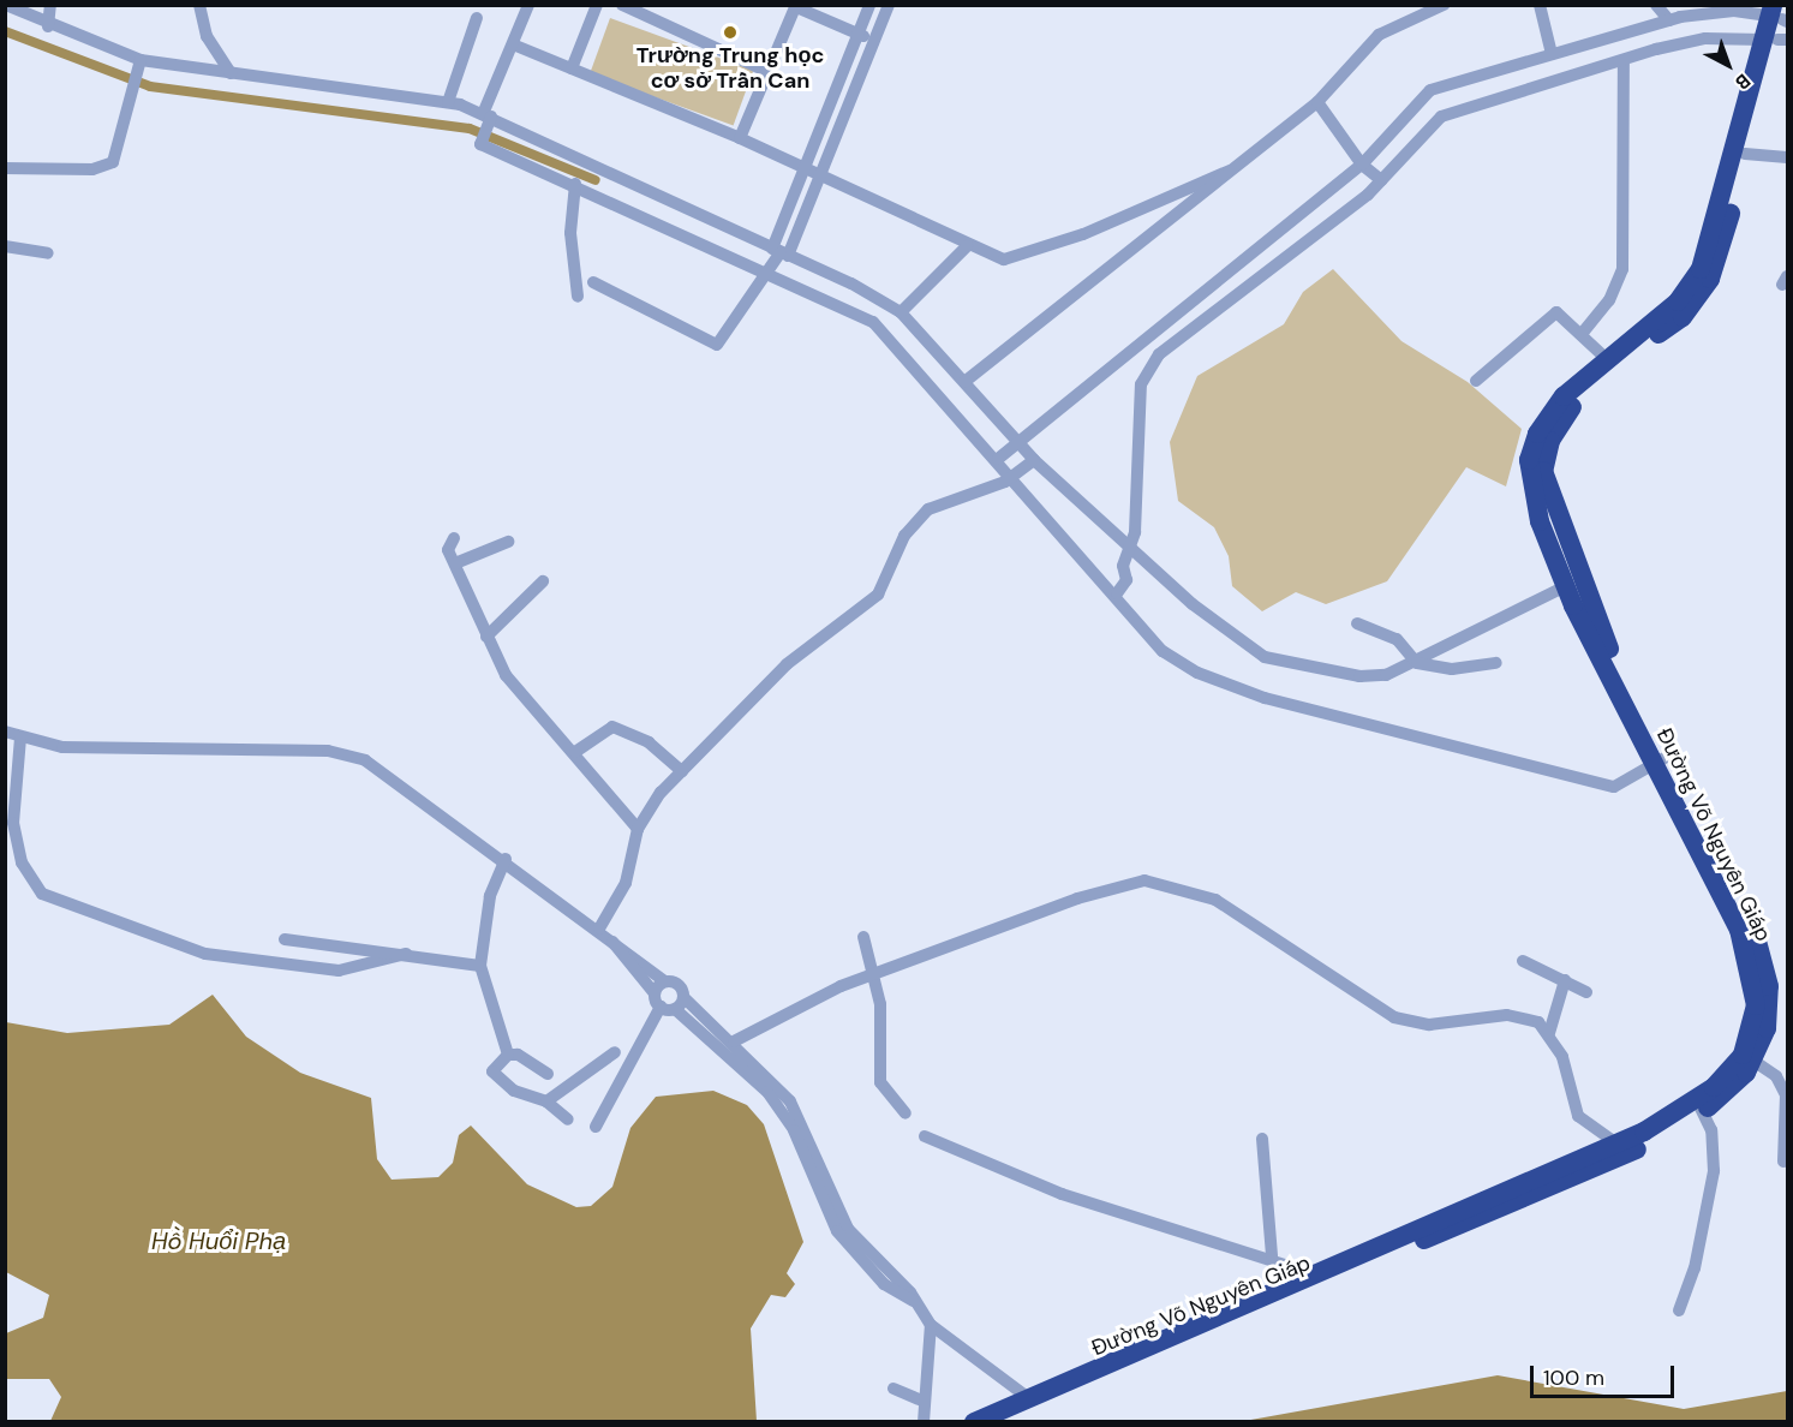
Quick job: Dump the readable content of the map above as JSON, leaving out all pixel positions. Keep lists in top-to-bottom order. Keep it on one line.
{"streets":{"highway":["Đường Võ Nguyên Giáp"]},"water":["Hồ Huổi Phạ"],"places":["Trường Trung học cơ sở Trần Can"],"scale_bar":"100 m","north":"bottom right"}
